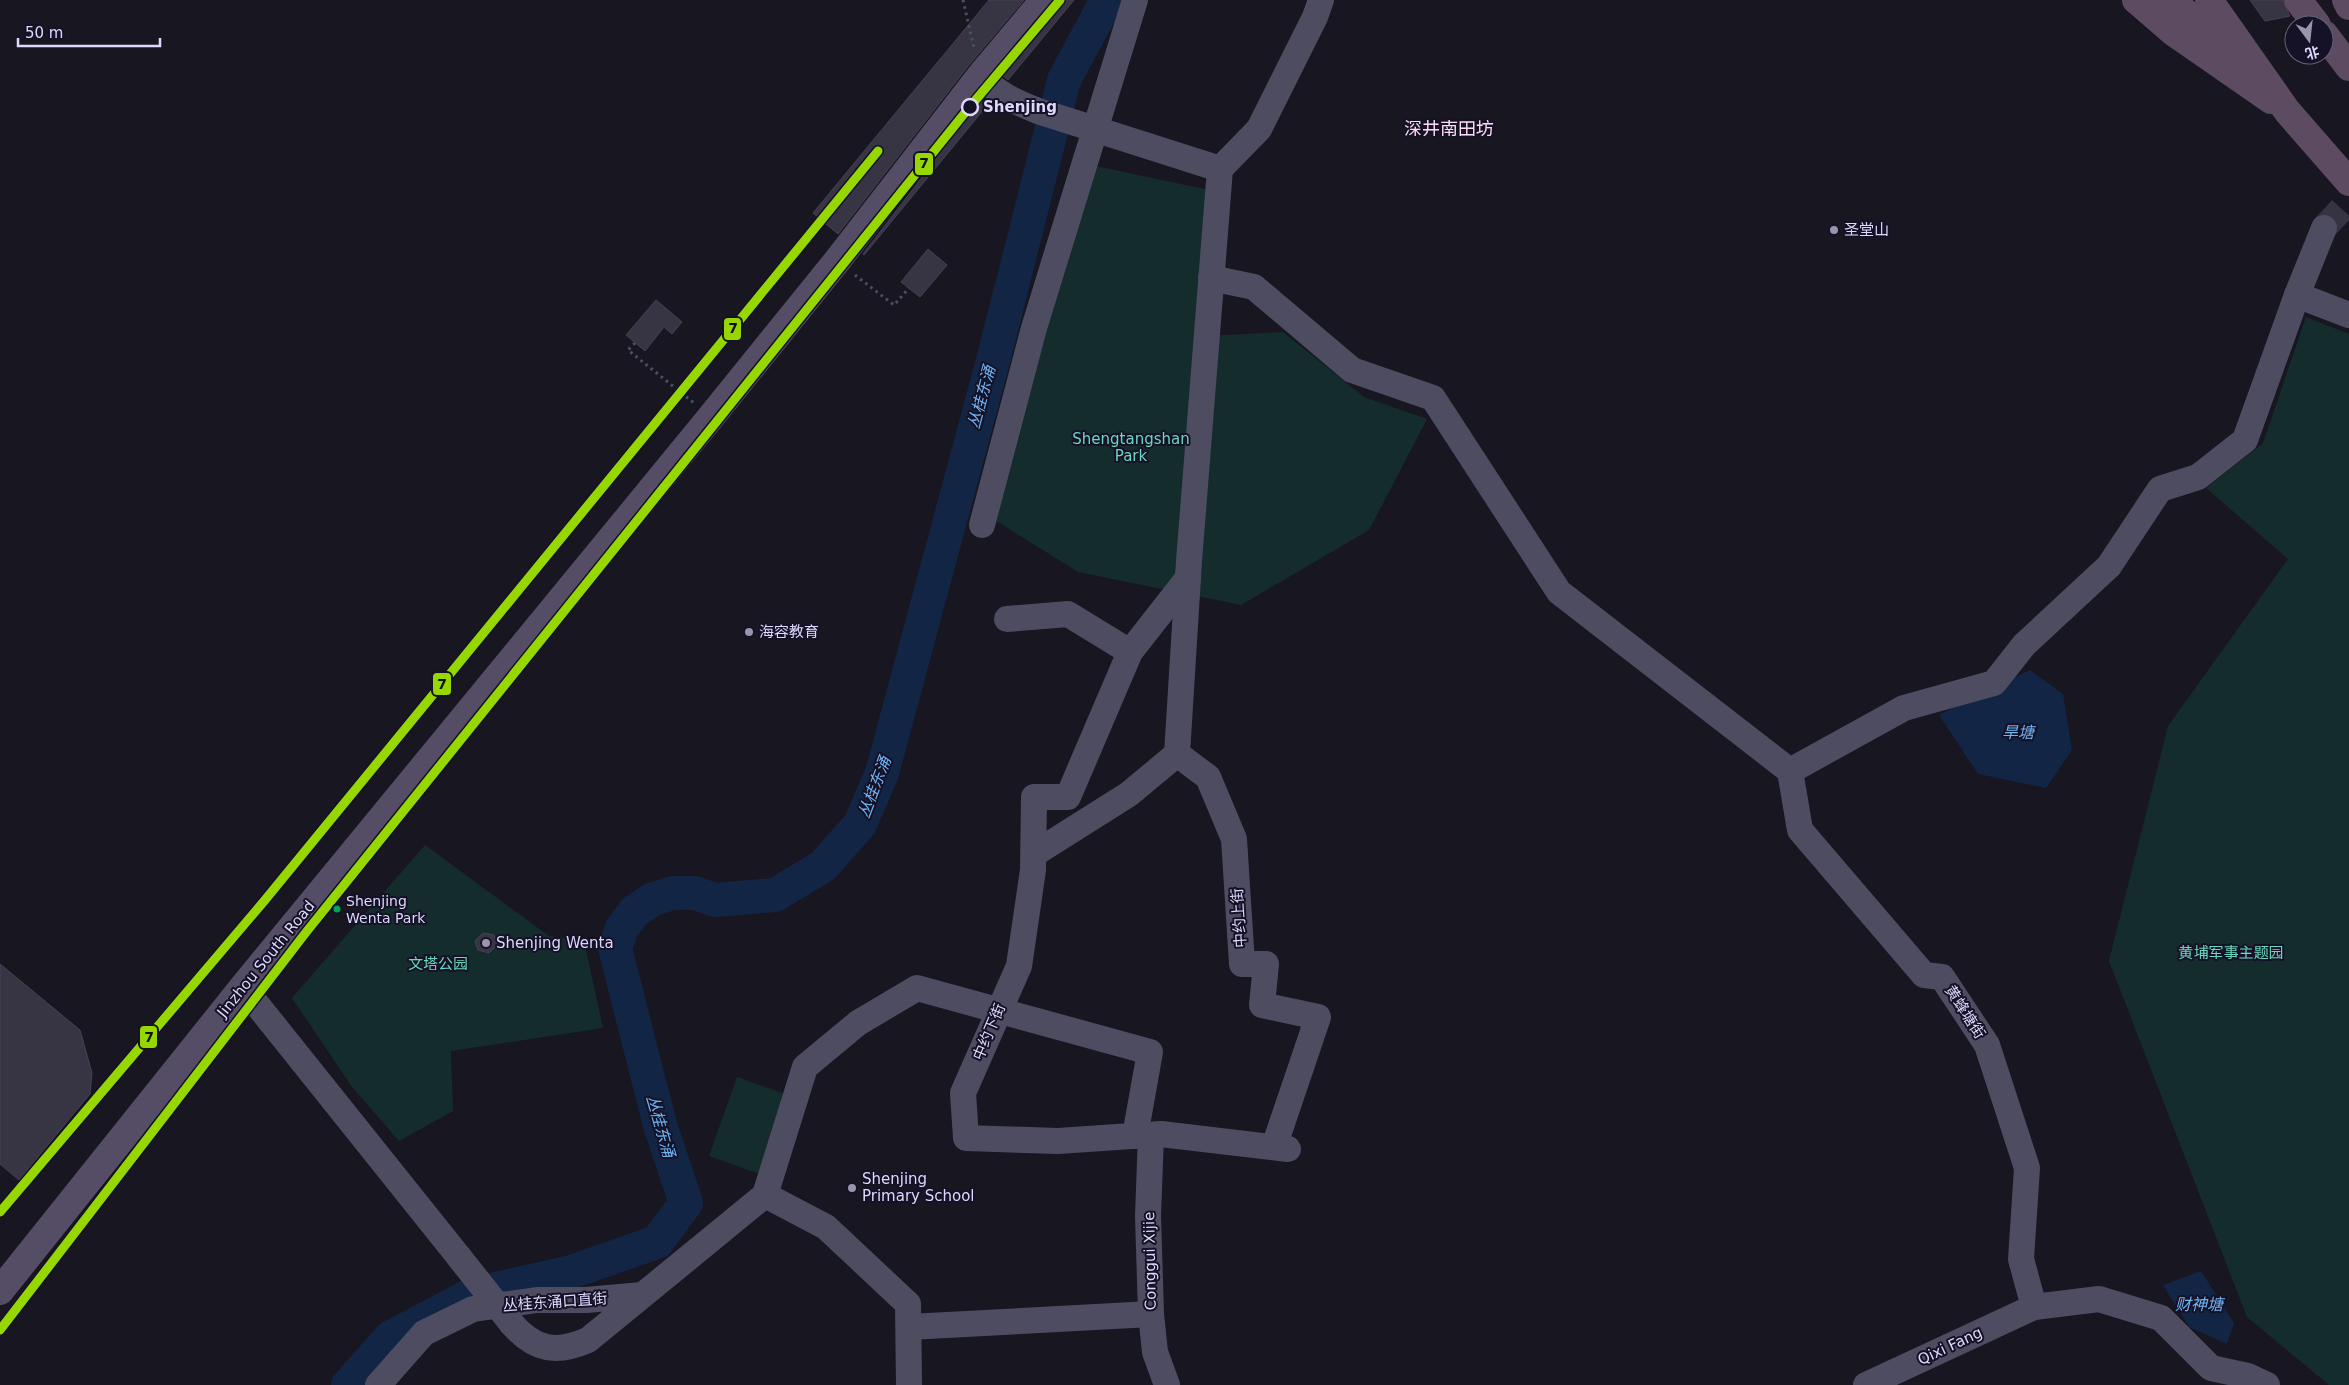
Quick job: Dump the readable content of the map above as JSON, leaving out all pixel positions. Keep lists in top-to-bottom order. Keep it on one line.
{"streets":{"main road":["Jinzhou South Road"],"street":["中约上街","黄蜂塘街","中约下街","Conggui Xijie","丛桂东涌口直街","Qixi Fang"]},"crossings":[["中约上街","中约下街"],["黄蜂塘街","Qixi Fang"],["中约下街","Conggui Xijie"]],"districts":["深井南田坊"],"water":["丛桂东涌","旱塘","财神塘"],"parks":["Shengtangshan Park","黄埔军事主题园","文塔公园"],"places":["Shenjing","圣堂山","海容教育","Shenjing Wenta Park","Shenjing Wenta","Shenjing Primary School"],"lines":["transit line 7"],"scale_bar":"50 m","north":"bottom"}
